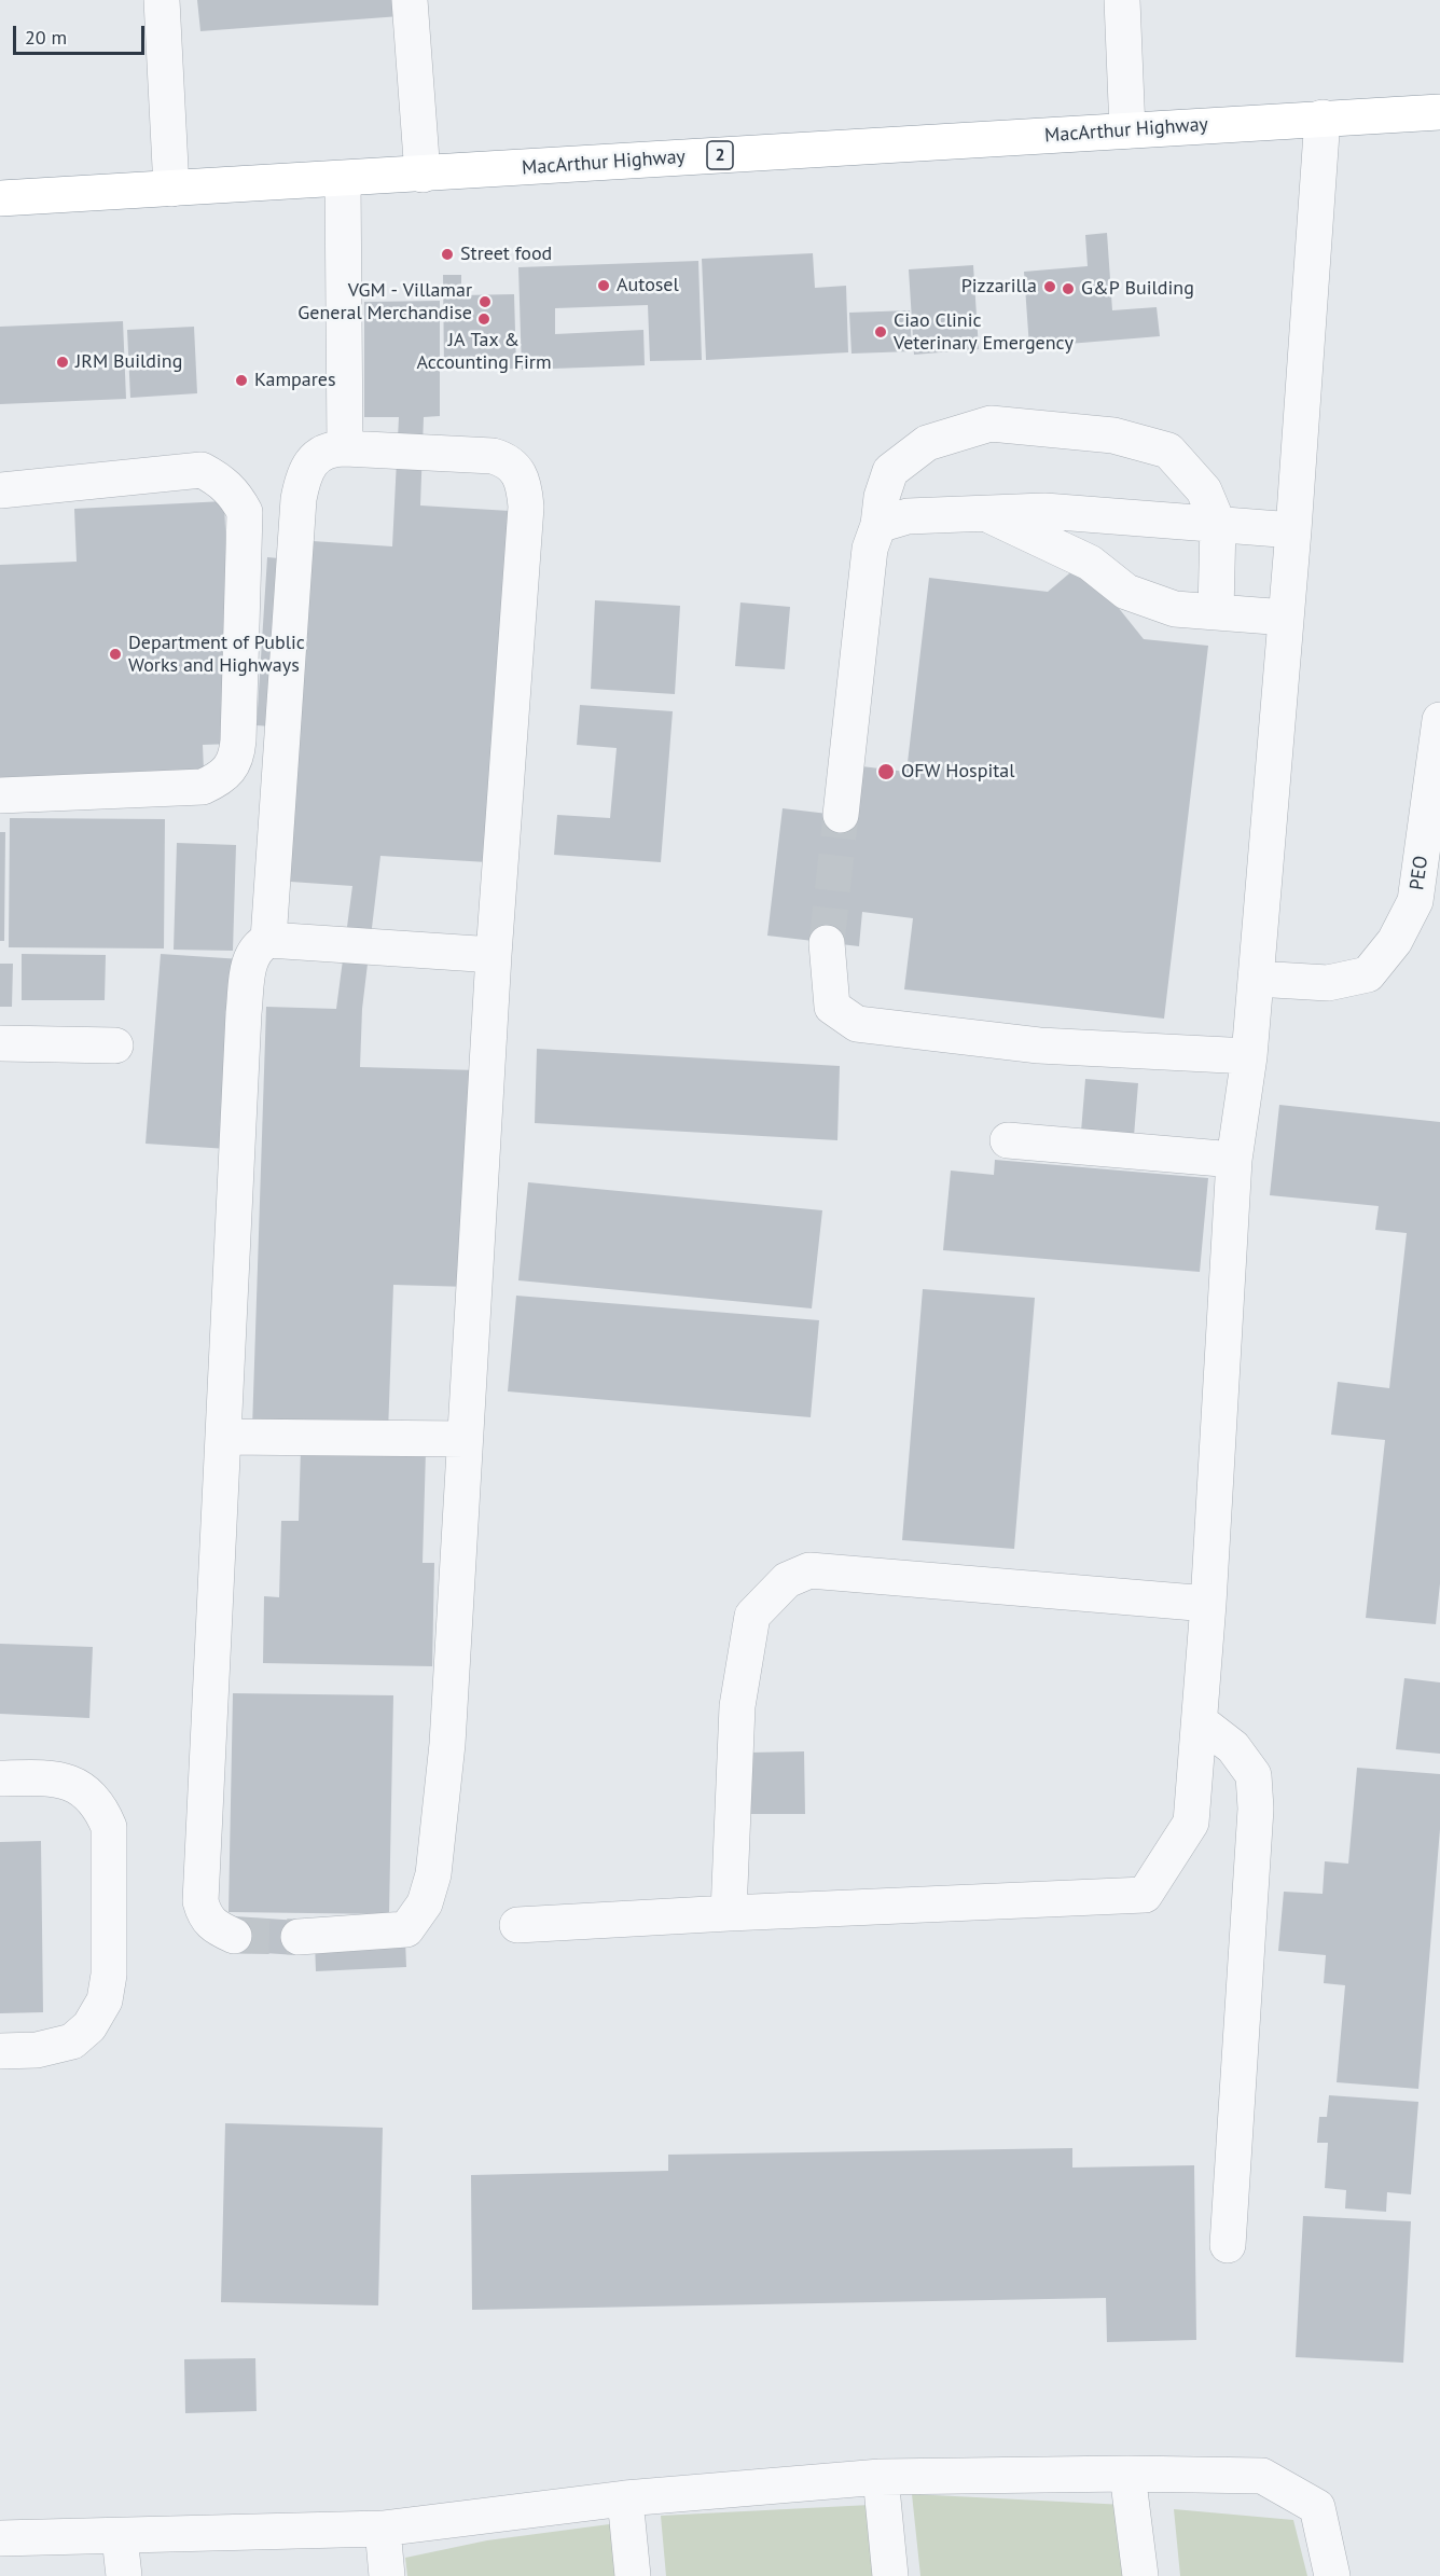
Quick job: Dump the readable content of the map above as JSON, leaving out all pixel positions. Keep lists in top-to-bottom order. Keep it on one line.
{"streets":{"highway":["MacArthur Highway","2"],"street":["PEO"]},"places":["Street food","Autosel","Pizzarilla","G&P Building","VGM - Villamar General Merchandise","JA Tax & Accounting Firm","Ciao Clinic Veterinary Emergency","JRM Building","Kampares","Department of Public Works and Highways","OFW Hospital"],"scale_bar":"20 m"}
